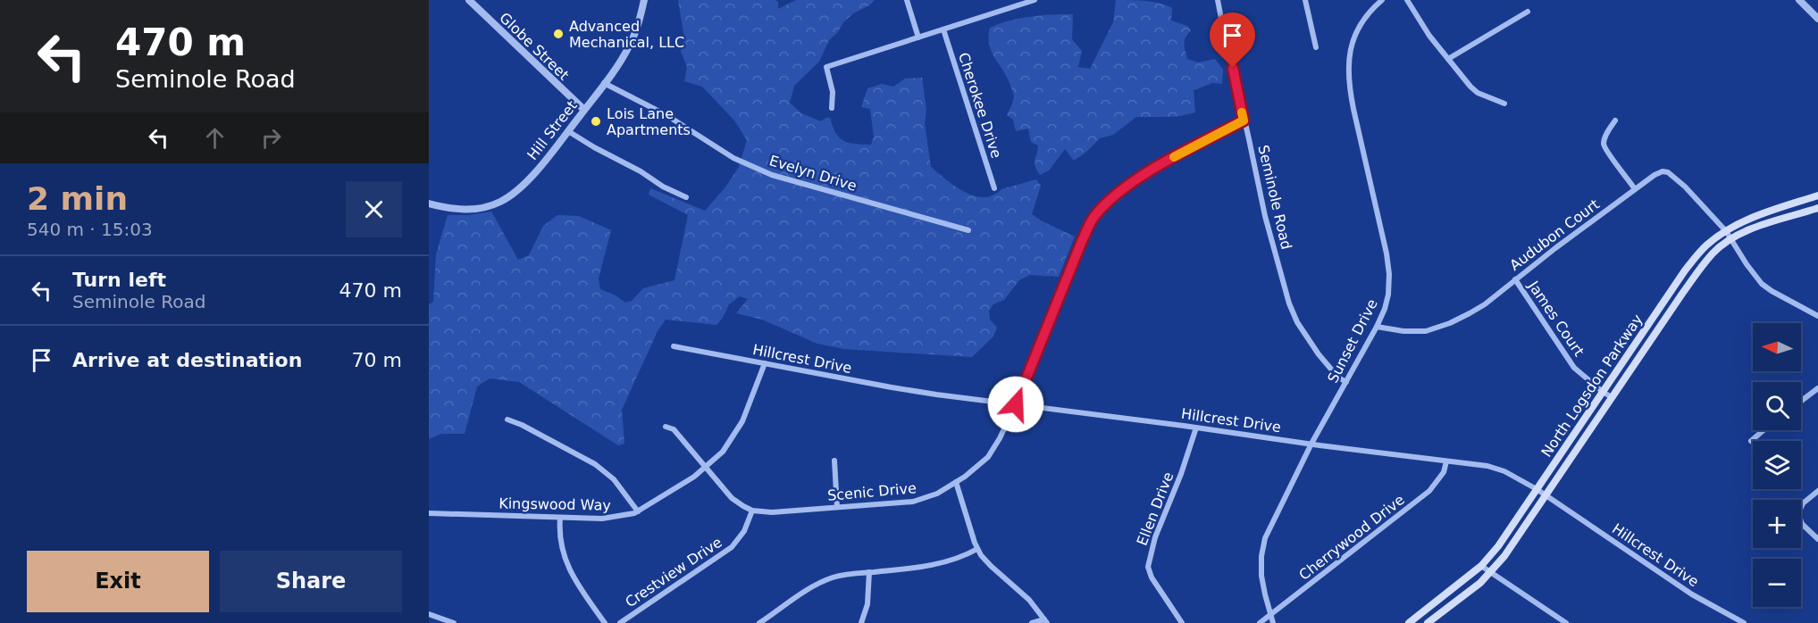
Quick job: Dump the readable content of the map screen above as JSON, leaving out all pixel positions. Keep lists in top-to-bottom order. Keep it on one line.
{"streets":{"main road":["North Logsdon Parkway"],"street":["Globe Street","Cherokee Drive","Hill Street","Evelyn Drive","Seminole Road","Audubon Court","James Court","Sunset Drive","Hillcrest Drive","Scenic Drive","Kingswood Way","Ellen Drive","Cherrywood Drive","Crestview Drive"]},"crossings":[["Globe Street","Hill Street"],["Hill Street","Evelyn Drive"],["Seminole Road","Sunset Drive"],["Seminole Road","Scenic Drive"],["Audubon Court","James Court"],["Audubon Court","Sunset Drive"],["Audubon Court","North Logsdon Parkway"],["James Court","North Logsdon Parkway"],["Sunset Drive","Hillcrest Drive"],["Sunset Drive","Cherrywood Drive"],["Hillcrest Drive","North Logsdon Parkway"],["Hillcrest Drive","Scenic Drive"],["Hillcrest Drive","Kingswood Way"],["Hillcrest Drive","Ellen Drive"],["Hillcrest Drive","Cherrywood Drive"],["Scenic Drive","Crestview Drive"]],"places":["Advanced Mechanical, LLC","Lois Lane Apartments"],"north":"left","page":{"turn":["470 m","Seminole Road"],"heading":["2 min","540 m · 15:03"],"list":[{"name":"Turn left","note":"Seminole Road","value":"470 m"},{"name":"Arrive at destination","value":"70 m"}],"map_buttons":["+","−"],"buttons":["Exit","Share"]}}
